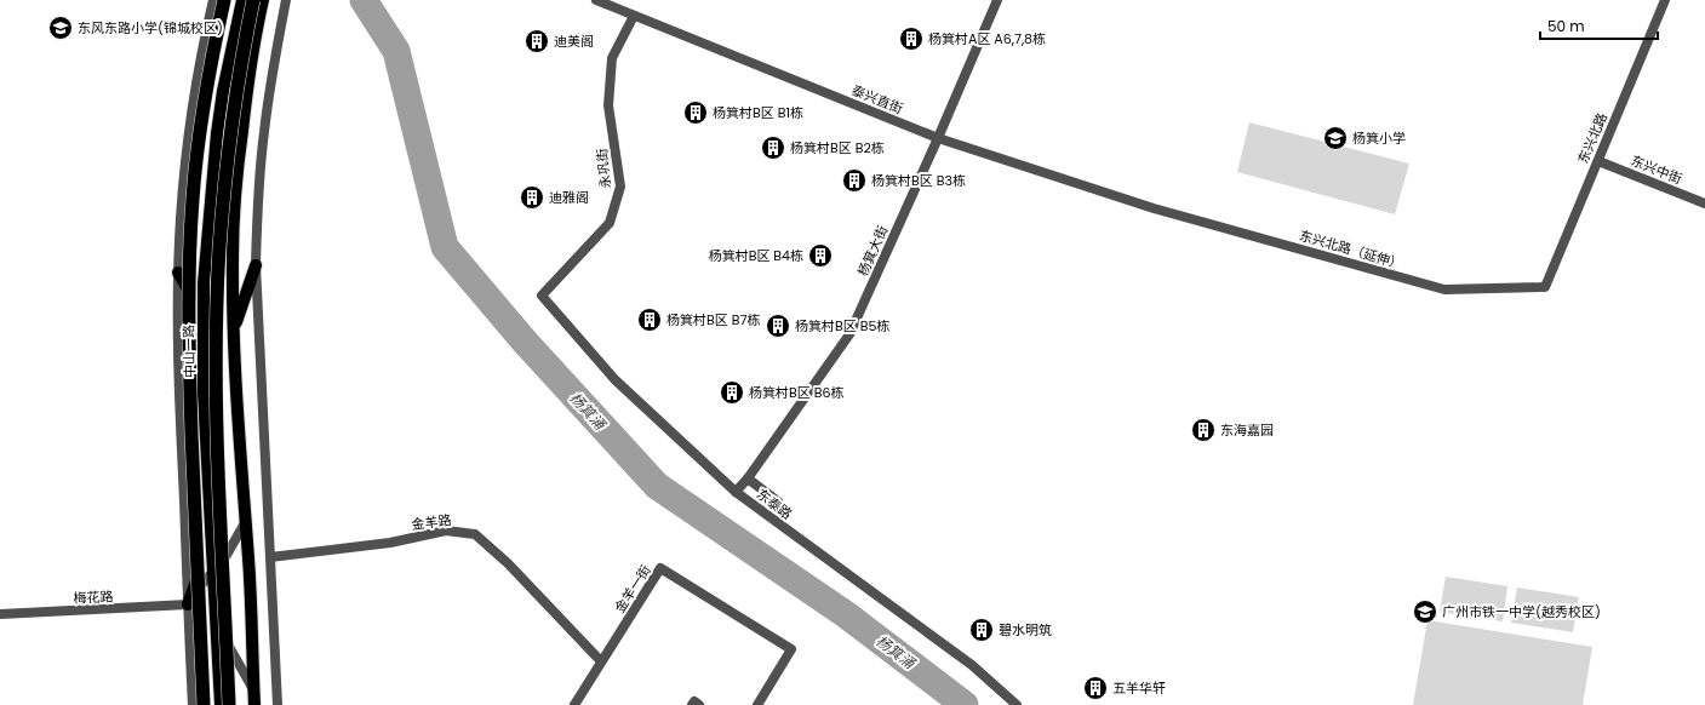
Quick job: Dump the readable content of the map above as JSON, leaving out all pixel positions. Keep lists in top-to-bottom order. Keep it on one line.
{"streets":{"main road":["中山一路"],"street":["泰兴直街","东兴北路","永巩街","东兴中街","东兴北路（延伸）","杨箕大街","东泰路","金羊路","金羊一街","梅花路"]},"crossings":[["泰兴直街","永巩街"],["泰兴直街","东兴北路（延伸）"],["泰兴直街","杨箕大街"],["东兴北路","东兴中街"],["东兴北路","东兴北路（延伸）"],["永巩街","东泰路"],["杨箕大街","东泰路"],["金羊路","金羊一街"]],"water":["杨箕涌"],"places":{"school or university":["东风东路小学(锦城校区)","杨箕小学","广州市铁一中学(越秀校区)"],"building":["杨箕村A区 A6,7,8栋","迪美阁","杨箕村B区 B1栋","杨箕村B区 B2栋","杨箕村B区 B3栋","迪雅阁","杨箕村B区 B4栋","杨箕村B区 B7栋","杨箕村B区 B5栋","杨箕村B区 B6栋","东海嘉园","碧水明筑","五羊华轩"]},"scale_bar":"50 m"}
